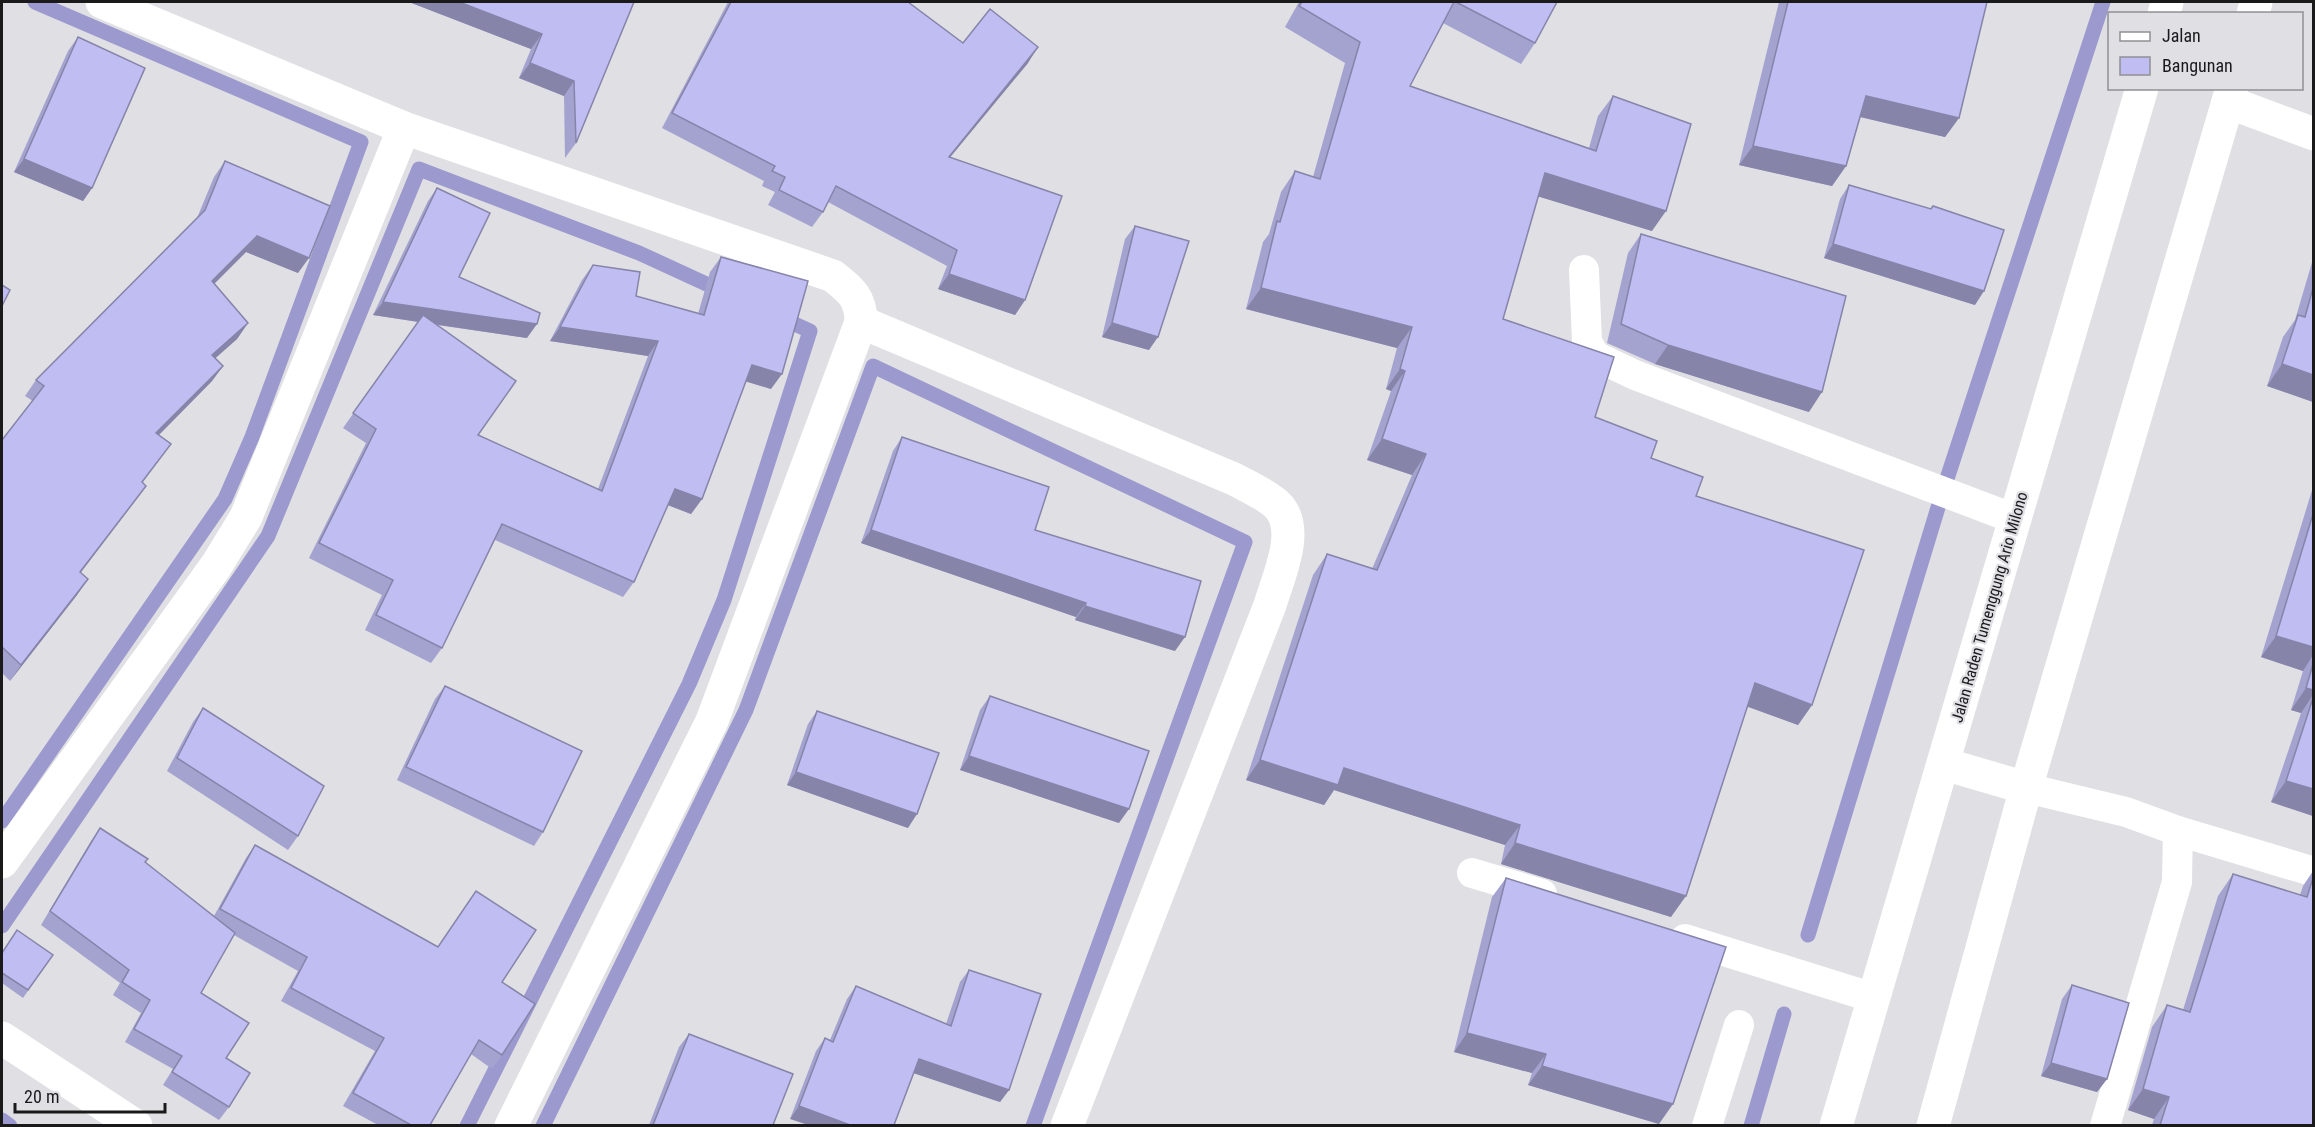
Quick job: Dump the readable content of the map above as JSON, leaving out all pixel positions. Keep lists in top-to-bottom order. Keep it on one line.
{"streets":{"main road":["Jalan Raden Tumenggung Ario Milono"]},"legend":["Jalan","Bangunan"],"scale_bar":"20 m"}
